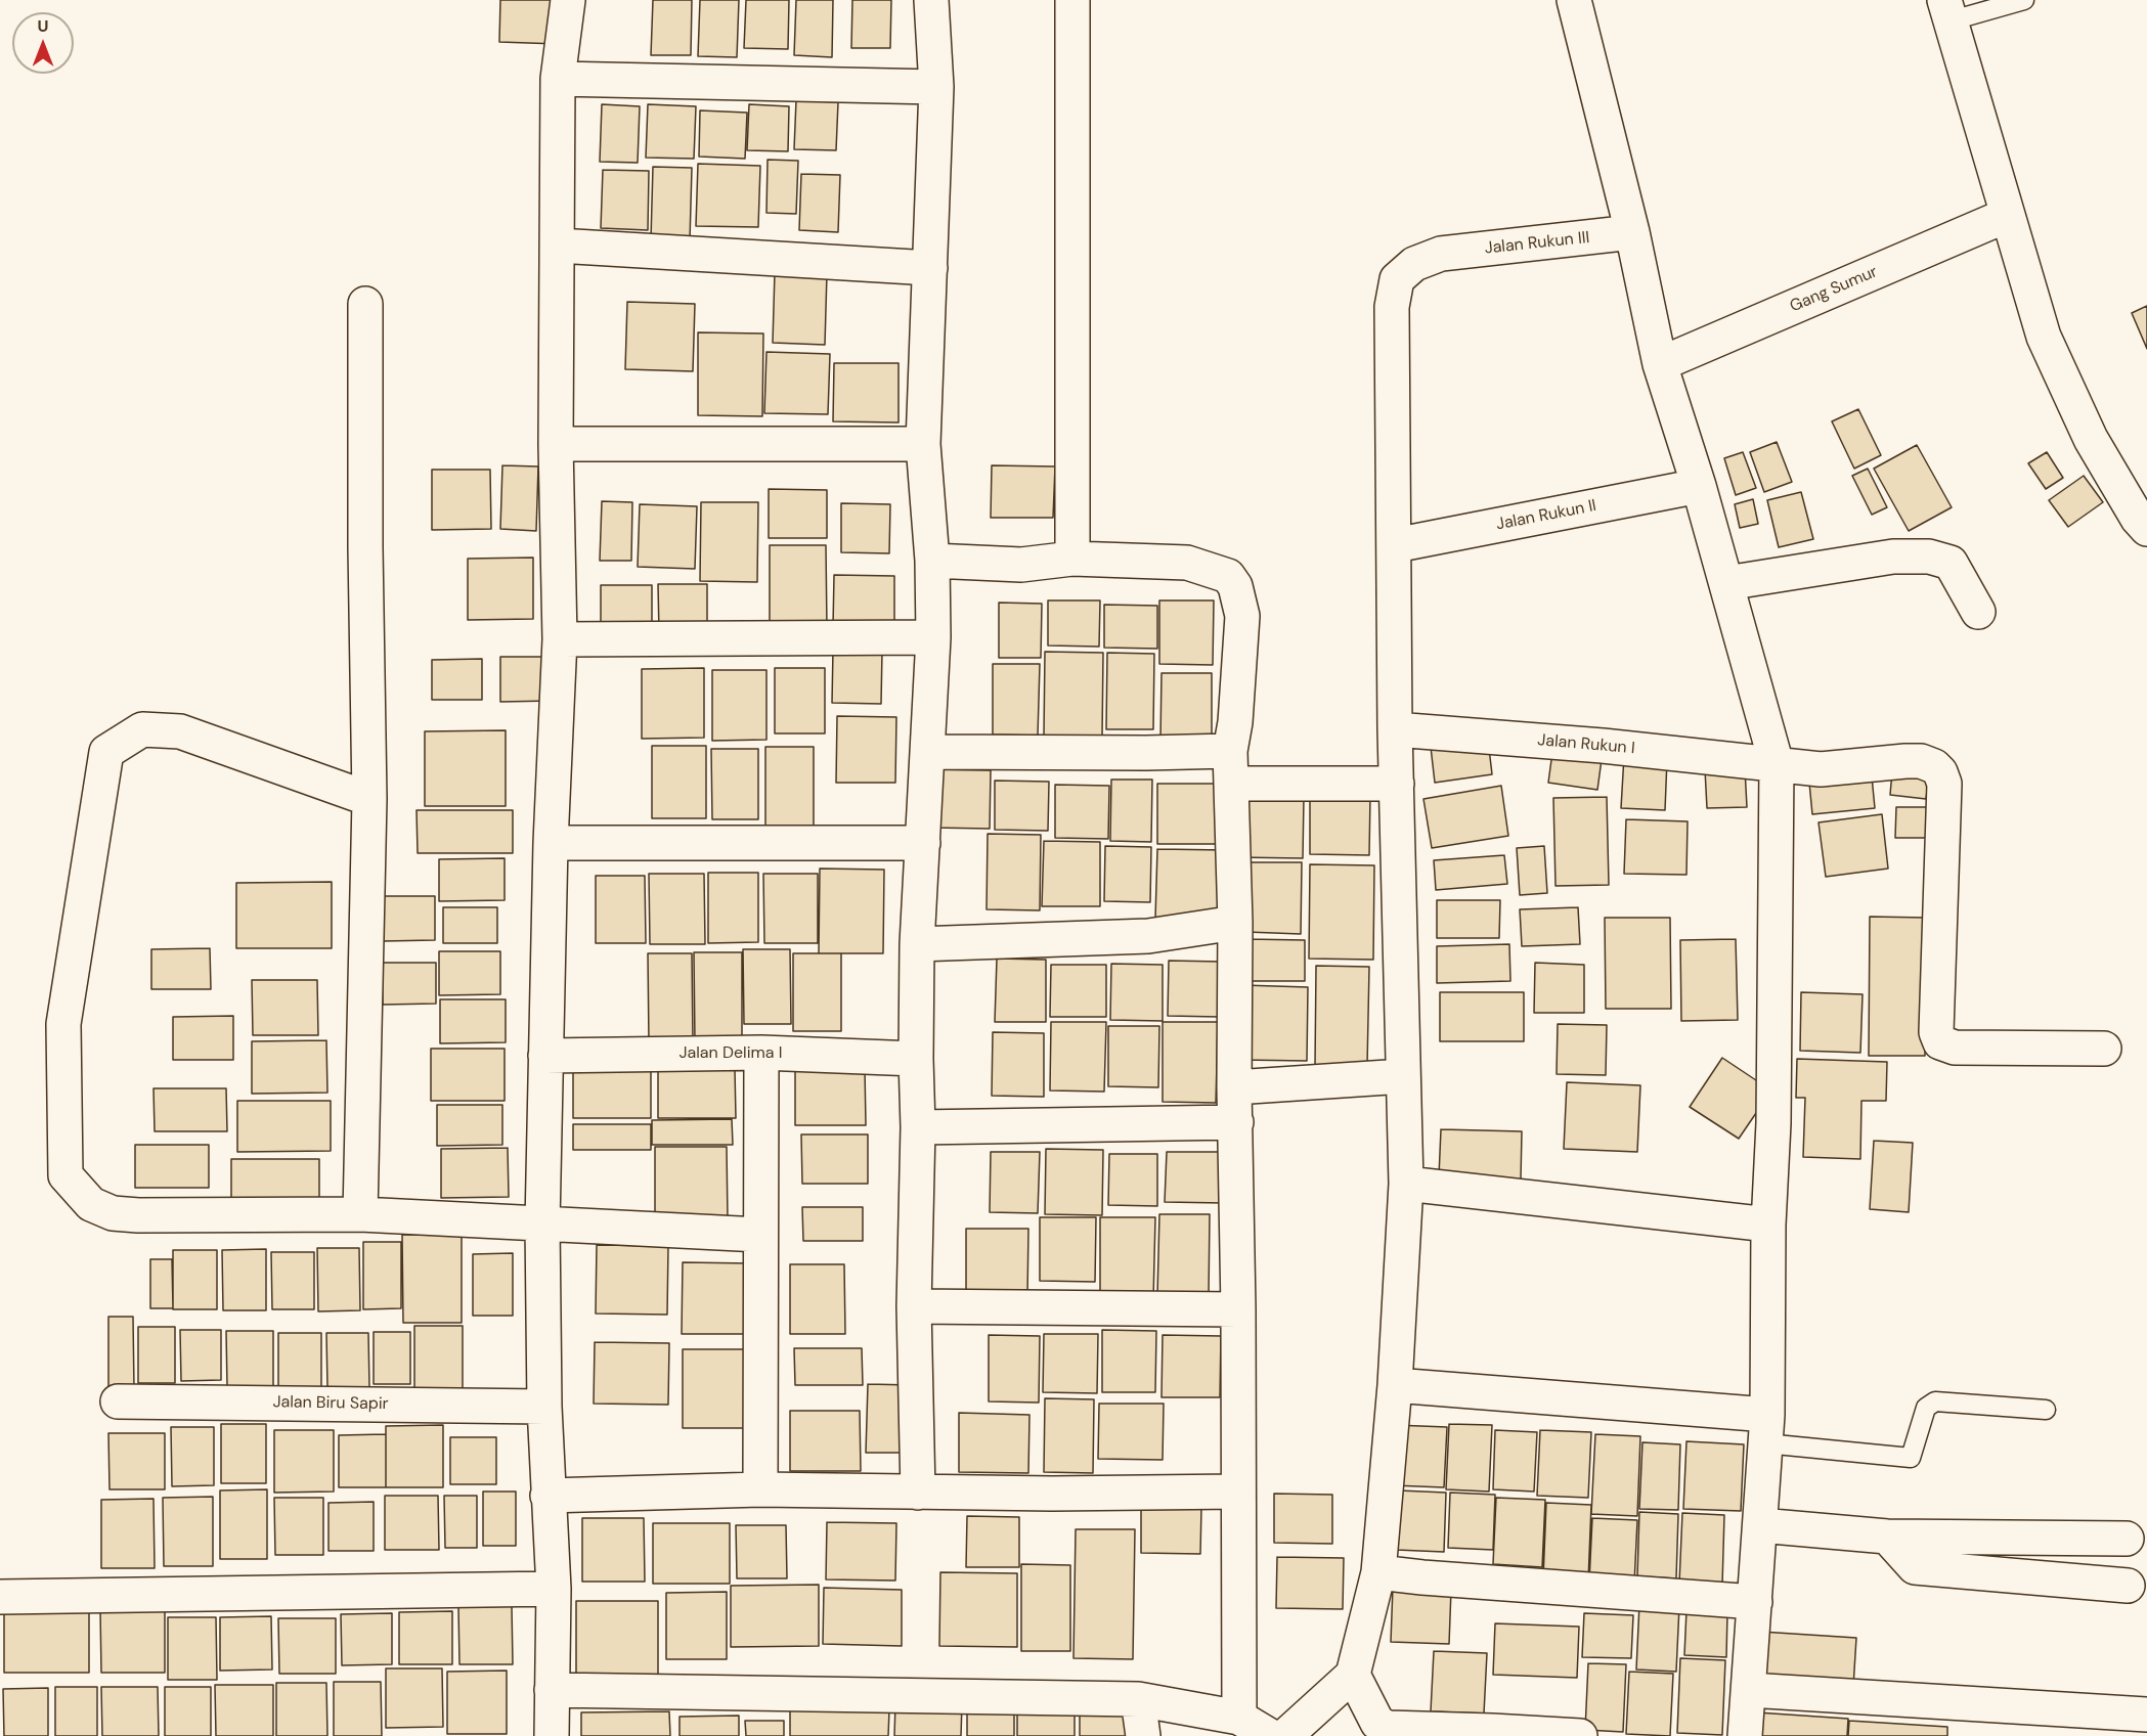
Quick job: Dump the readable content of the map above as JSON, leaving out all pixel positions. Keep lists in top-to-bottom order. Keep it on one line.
{"streets":{"street":["Jalan Rukun III","Gang Sumur","Jalan Rukun II","Jalan Rukun I","Jalan Delima I","Jalan Biru Sapir"]},"crossings":[["Jalan Rukun III","Jalan Rukun II"],["Jalan Rukun III","Jalan Rukun I"]],"north":"top"}
